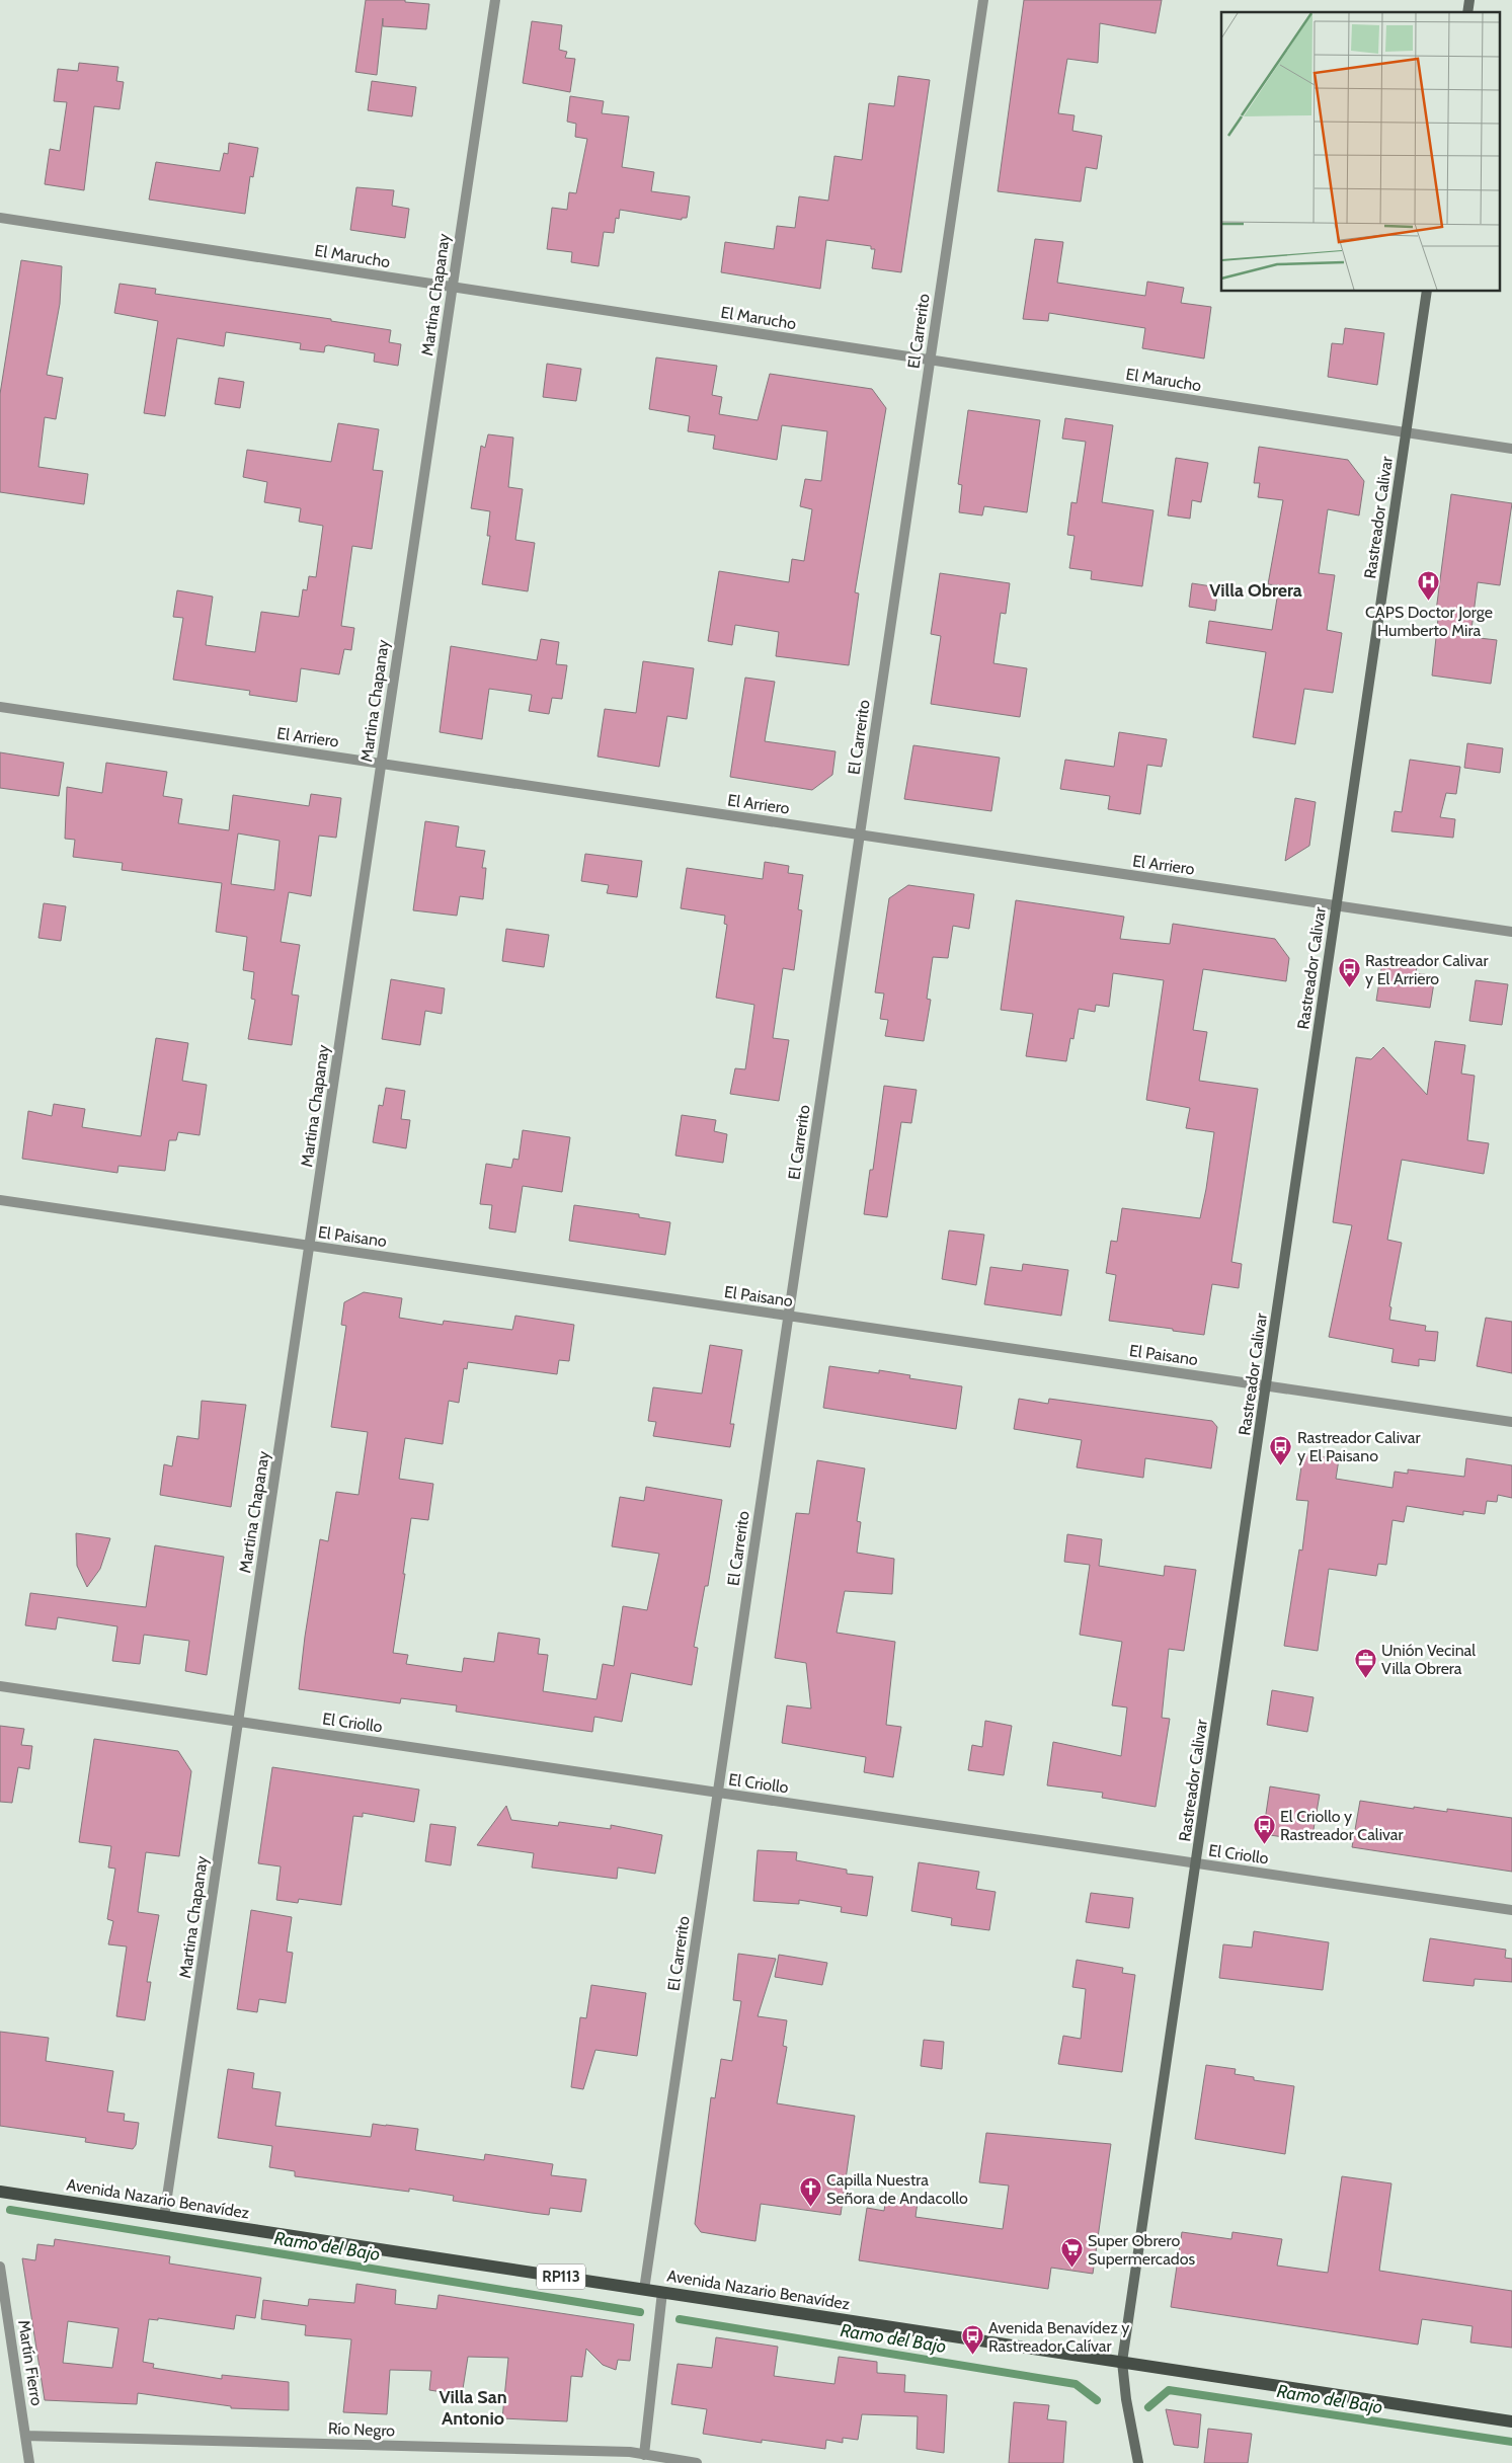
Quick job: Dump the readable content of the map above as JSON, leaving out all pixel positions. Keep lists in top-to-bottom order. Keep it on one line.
{"streets":{"main road":["Rastreador Calivar","Avenida Nazario Benavídez","RP113"],"street":["El Marucho","Martina Chapanay","El Carrerito","El Arriero","El Paisano","El Criollo","Martín Fierro","Río Negro"]},"crossings":[["El Marucho","Martina Chapanay"],["El Marucho","El Carrerito"],["El Marucho","Rastreador Calivar"],["Martina Chapanay","El Arriero"],["Martina Chapanay","El Paisano"],["Martina Chapanay","El Criollo"],["Martina Chapanay","Avenida Nazario Benavídez"],["El Carrerito","El Arriero"],["El Carrerito","El Paisano"],["El Carrerito","El Criollo"],["El Carrerito","Avenida Nazario Benavídez"],["Rastreador Calivar","El Arriero"],["Rastreador Calivar","El Paisano"],["Rastreador Calivar","El Criollo"],["Rastreador Calivar","Avenida Nazario Benavídez"],["Martín Fierro","Río Negro"]],"districts":["Villa Obrera","Villa San Antonio"],"water":["Ramo del Bajo"],"places":{"hospital":["CAPS Doctor Jorge Humberto Mira"],"bus stop":["Rastreador Calivar y El Arriero","Rastreador Calivar y El Paisano","El Criollo y Rastreador Calivar","Avenida Benavídez y Rastreador Calívar"],"office":["Unión Vecinal Villa Obrera"],"church":["Capilla Nuestra Señora de Andacollo"],"supermarket":["Super Obrero Supermercados"]}}
